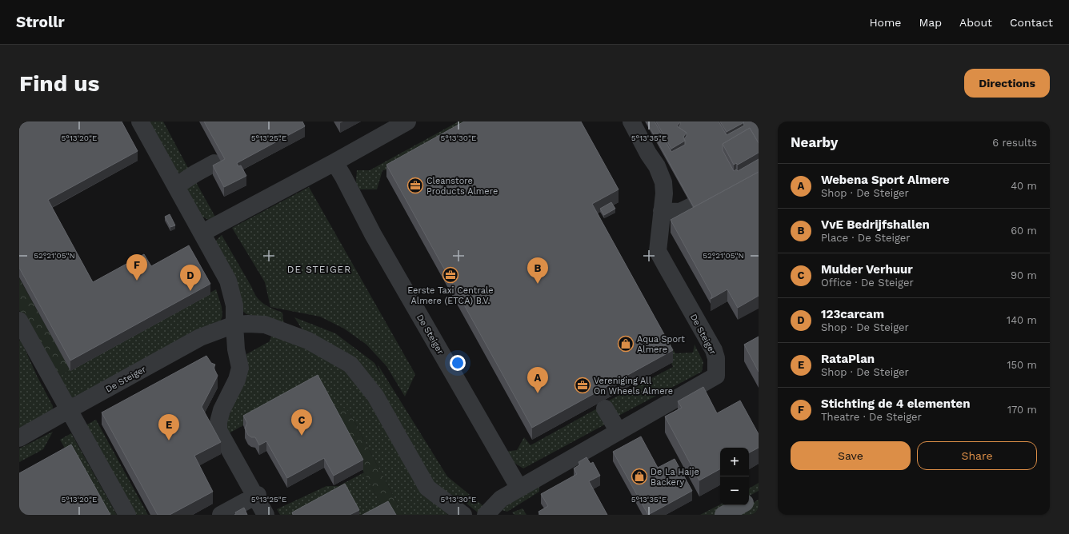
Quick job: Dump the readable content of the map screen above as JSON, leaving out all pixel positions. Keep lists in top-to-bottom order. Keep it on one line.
{"streets":{"street":["De Steiger"]},"districts":["DE STEIGER"],"places":{"office":["Cleanstore Products Almere","Eerste Taxi Centrale Almere (ETCA) B.V.","Vereniging All On Wheels Almere"],"shop":["Aqua Sport Almere","De La Haije Backery"]},"page":{"header":"Strollr","nav":["Home","Map","About","Contact"],"buttons":["Directions",["Save","Share"]],"title":"Find us","heading":["Nearby","6 results"],"list":[{"mark":"A","name":"Webena Sport Almere","note":"Shop · De Steiger","value":"40 m"},{"mark":"B","name":"VvE Bedrijfshallen","note":"Place · De Steiger","value":"60 m"},{"mark":"C","name":"Mulder Verhuur","note":"Office · De Steiger","value":"90 m"},{"mark":"D","name":"123carcam","note":"Shop · De Steiger","value":"140 m"},{"mark":"E","name":"RataPlan","note":"Shop · De Steiger","value":"150 m"},{"mark":"F","name":"Stichting de 4 elementen","note":"Theatre · De Steiger","value":"170 m"}],"pins":["F","B","D","A","C","E"],"map_buttons":["+","−"]},"coordinates":["5°13'20\"E","5°13'25\"E","5°13'30\"E","5°13'35\"E","52°21'05\"N"]}
